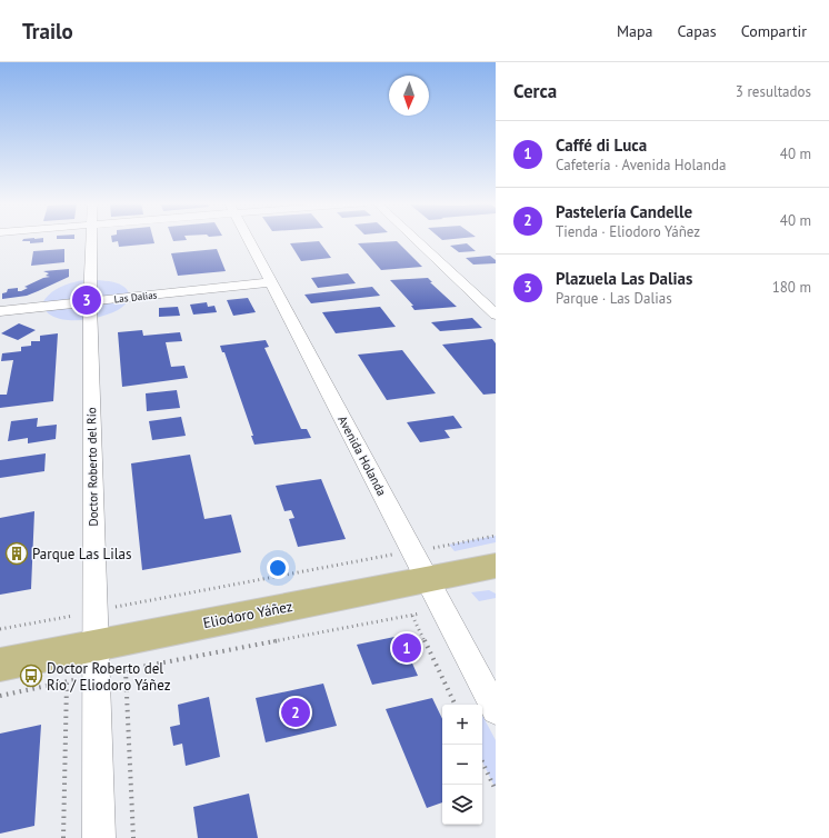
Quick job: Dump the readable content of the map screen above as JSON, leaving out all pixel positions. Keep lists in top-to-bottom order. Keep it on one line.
{"streets":{"main road":["Eliodoro Yáñez"],"street":["Las Dalias","Avenida Holanda","Doctor Roberto del Río"]},"crossings":[["Las Dalias","Avenida Holanda"],["Las Dalias","Doctor Roberto del Río"],["Avenida Holanda","Eliodoro Yáñez"],["Doctor Roberto del Río","Eliodoro Yáñez"]],"places":{"building":["Parque Las Lilas"],"bus stop":["Doctor Roberto del Río / Eliodoro Yáñez"]},"north":"bottom","page":{"header":"Trailo","nav":["Mapa","Capas","Compartir"],"heading":["Cerca","3 resultados"],"list":[{"mark":"1","name":"Caffé di Luca","note":"Cafetería · Avenida Holanda","value":"40 m"},{"mark":"2","name":"Pastelería Candelle","note":"Tienda · Eliodoro Yáñez","value":"40 m"},{"mark":"3","name":"Plazuela Las Dalias","note":"Parque · Las Dalias","value":"180 m"}],"pins":["3","1","2"],"map_buttons":["+","−"]}}
